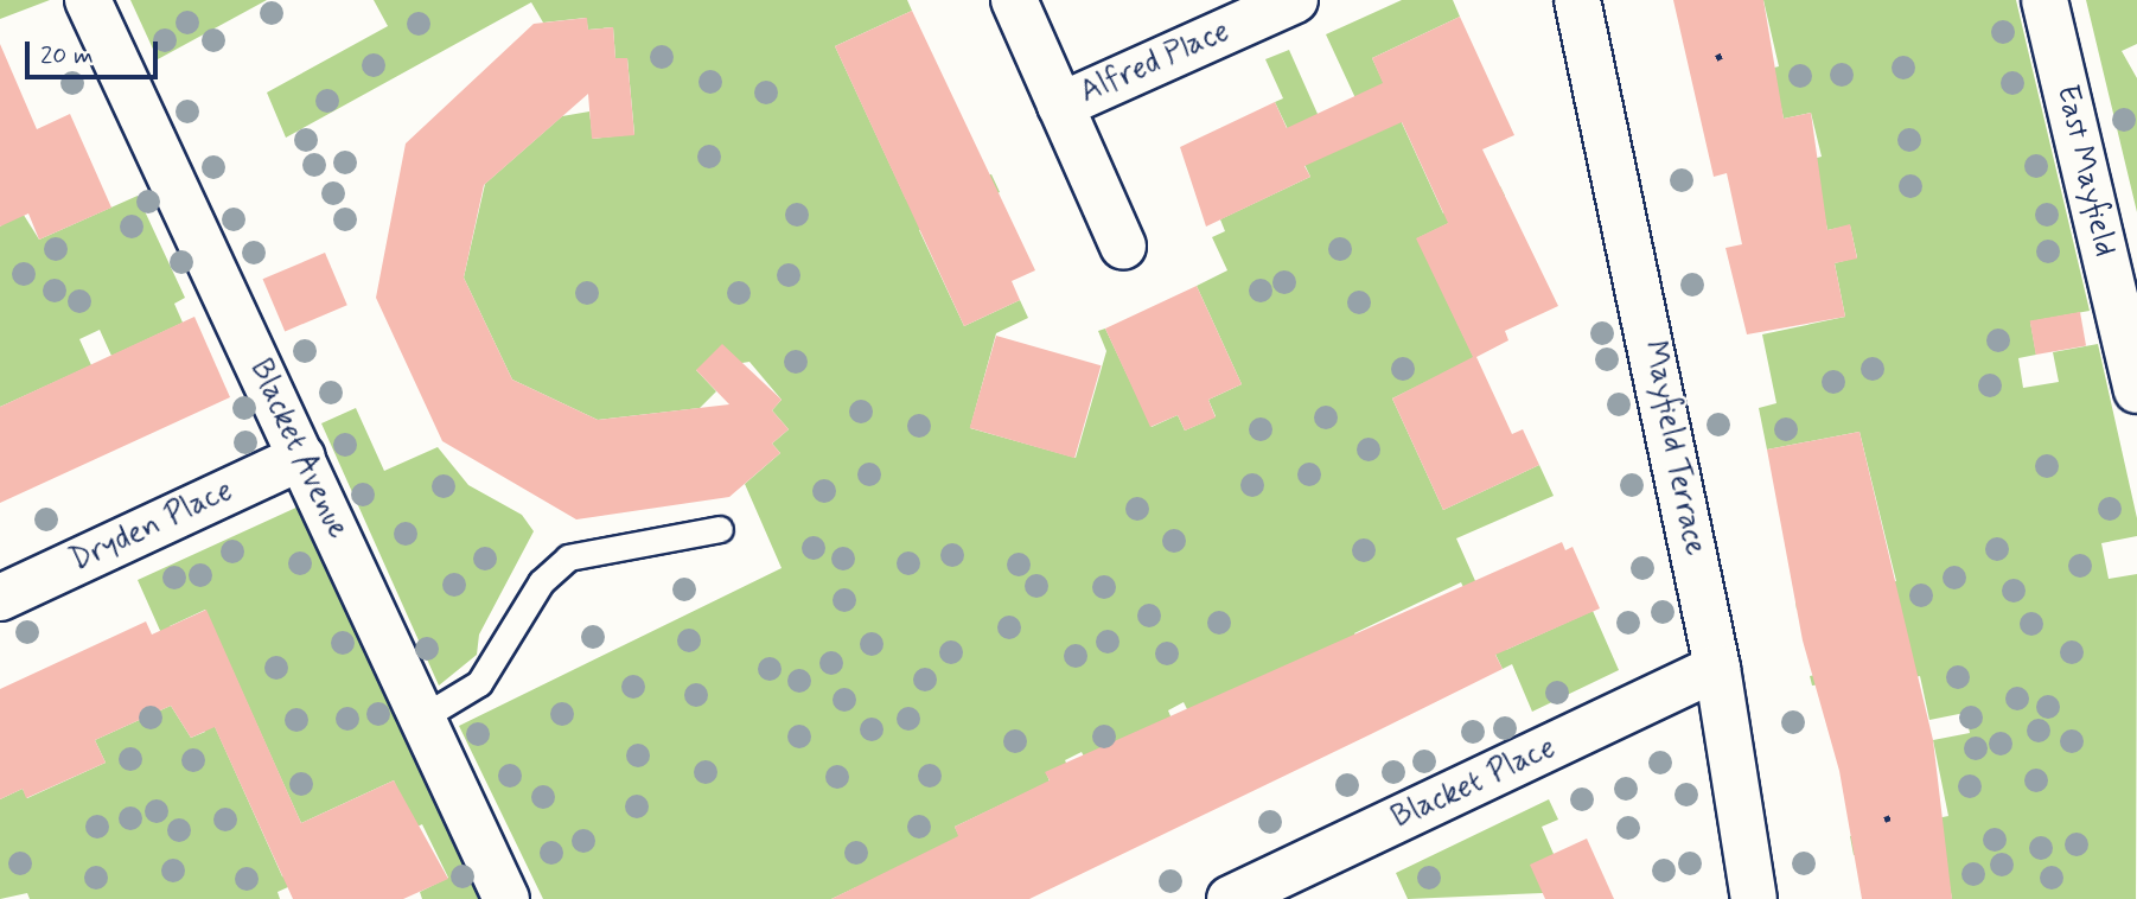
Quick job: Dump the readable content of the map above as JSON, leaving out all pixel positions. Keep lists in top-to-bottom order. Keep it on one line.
{"streets":{"street":["Alfred Place","East Mayfield","Mayfield Terrace","Blacket Avenue","Dryden Place","Blacket Place"]},"crossings":[["Mayfield Terrace","Blacket Place"],["Blacket Avenue","Dryden Place"]],"scale_bar":"20 m"}
